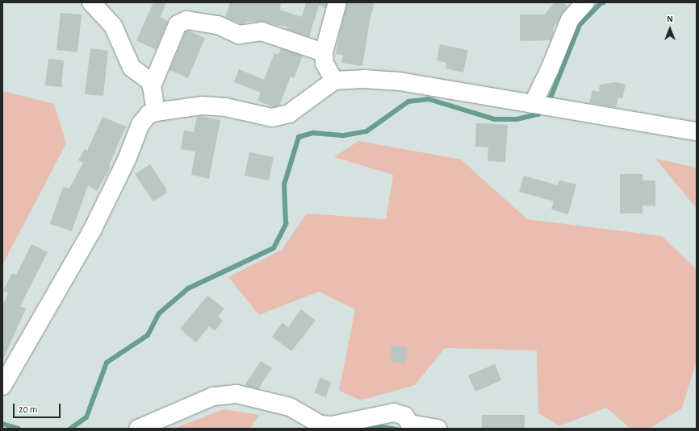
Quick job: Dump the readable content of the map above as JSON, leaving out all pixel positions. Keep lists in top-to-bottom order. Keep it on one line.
{"scale_bar":"20 m","north":"top"}
